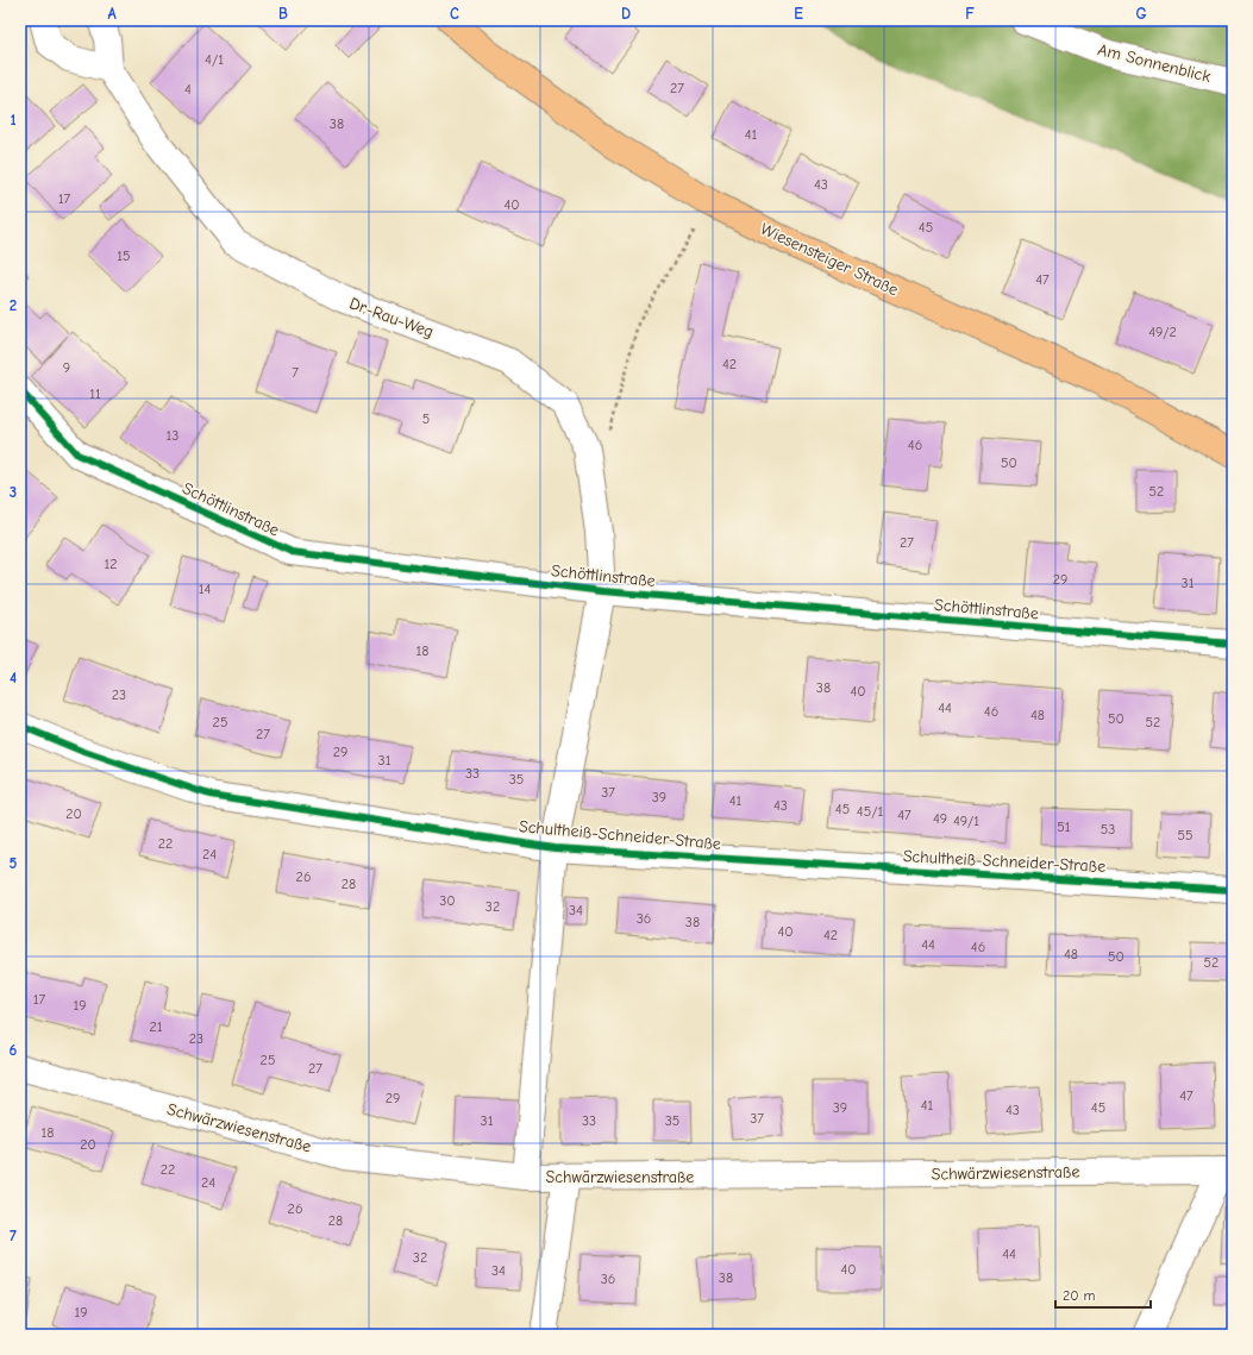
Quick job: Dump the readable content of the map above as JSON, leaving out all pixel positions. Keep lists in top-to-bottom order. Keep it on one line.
{"streets":{"main road":["Wiesensteiger Straße"],"street":["Am Sonnenblick","Dr.-Rau-Weg","Schöttlinstraße","Schultheiß-Schneider-Straße","Schwärzwiesenstraße"]},"crossings":[["Dr.-Rau-Weg","Schöttlinstraße"],["Dr.-Rau-Weg","Schultheiß-Schneider-Straße"],["Dr.-Rau-Weg","Schwärzwiesenstraße"]],"house_numbers":["4/1","27","4","38","41","43","17","40","45","15","47","49/2","42","9","7","11","5","13","46","50","52","27","12","29","31","14","18","38","40","23","44","46","48","50","25","52","27","29","31","33","35","37","39","41","43","45","45/1","20","47","49","49/1","51","53","55","22","24","26","28","30","32","34","36","38","40","42","44","46","48","50","52","17","19","21","23","25","27","47","29","41","39","45","43","37","31","33","35","18","20","22","24","26","28","44","32","40","34","38","36","19"],"scale_bar":"20 m","grid":{"columns":["A","B","C","D","E","F","G"],"rows":["1","2","3","4","5","6","7"]}}
